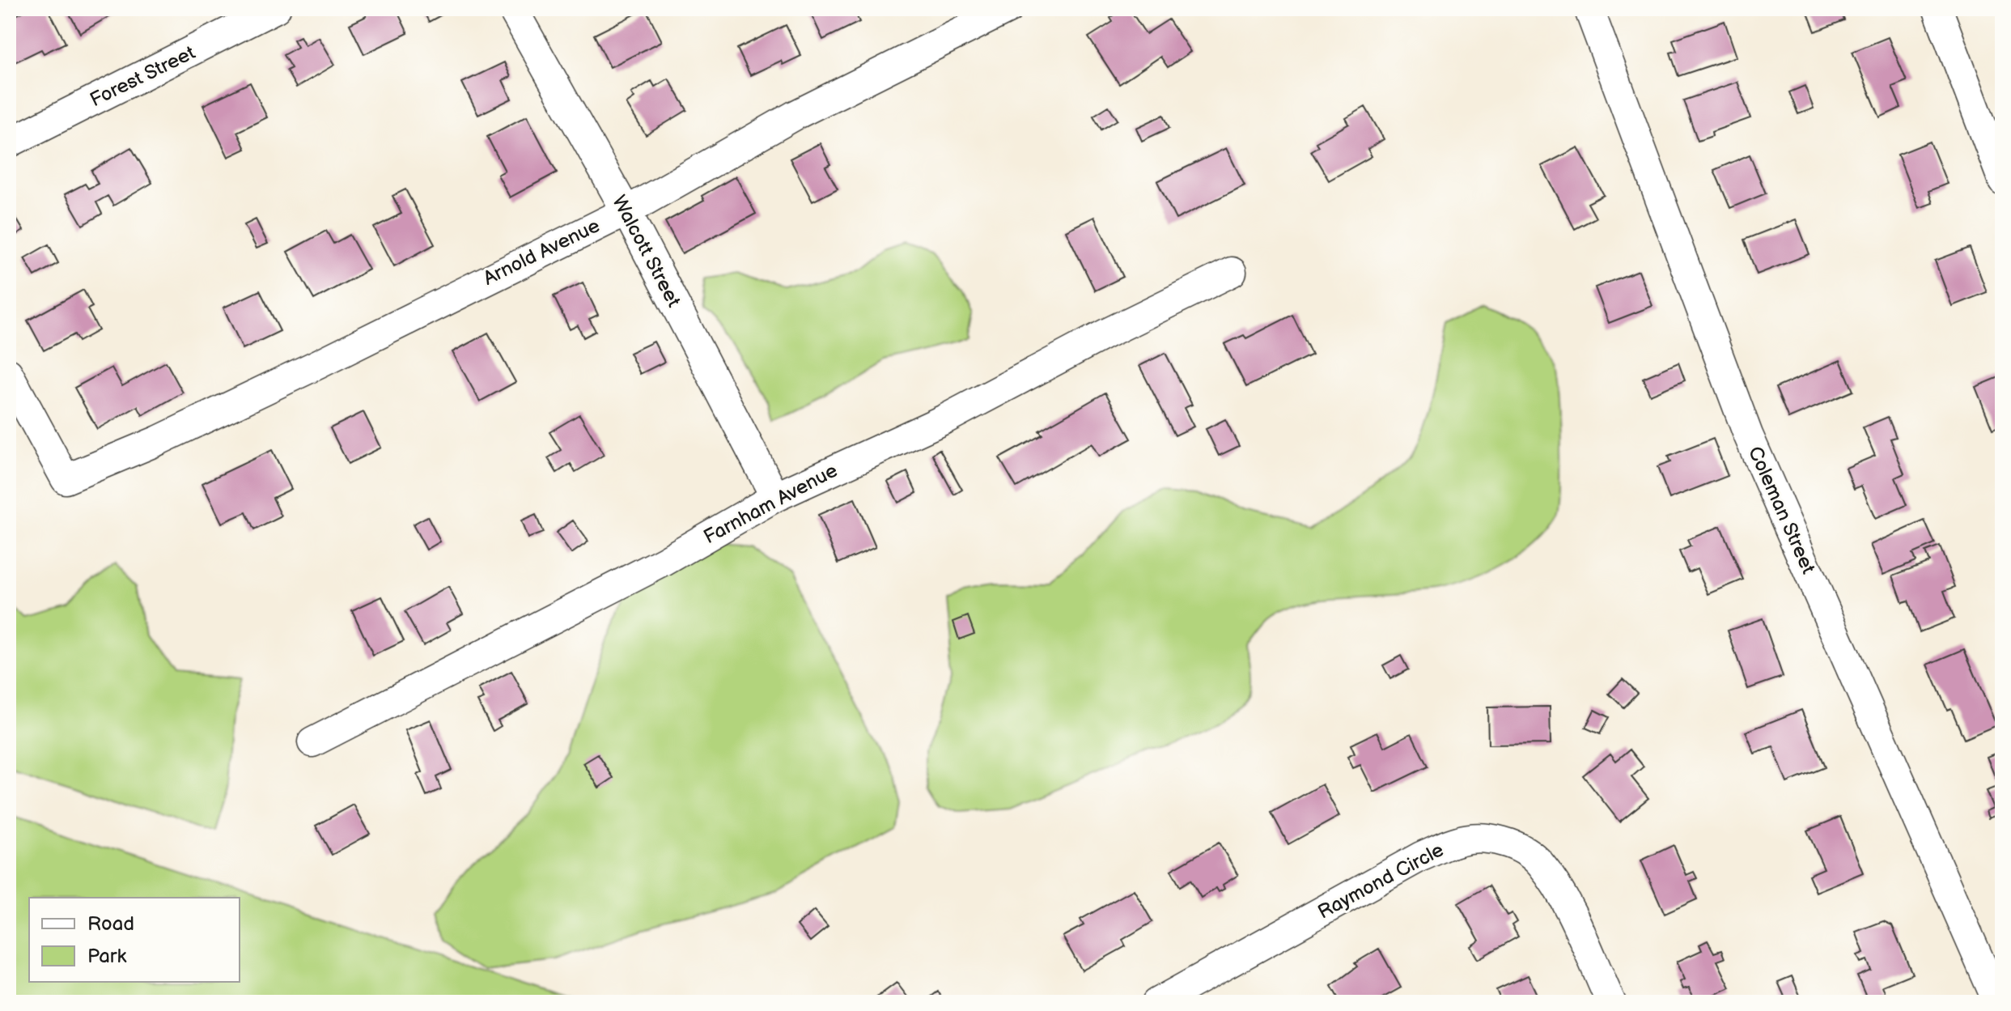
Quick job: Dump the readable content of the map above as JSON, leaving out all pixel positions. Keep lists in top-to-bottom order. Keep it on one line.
{"streets":{"street":["Forest Street","Walcott Street","Arnold Avenue","Farnham Avenue","Coleman Street","Raymond Circle"]},"crossings":[["Walcott Street","Arnold Avenue"],["Walcott Street","Farnham Avenue"]],"legend":["Road","Park"]}
